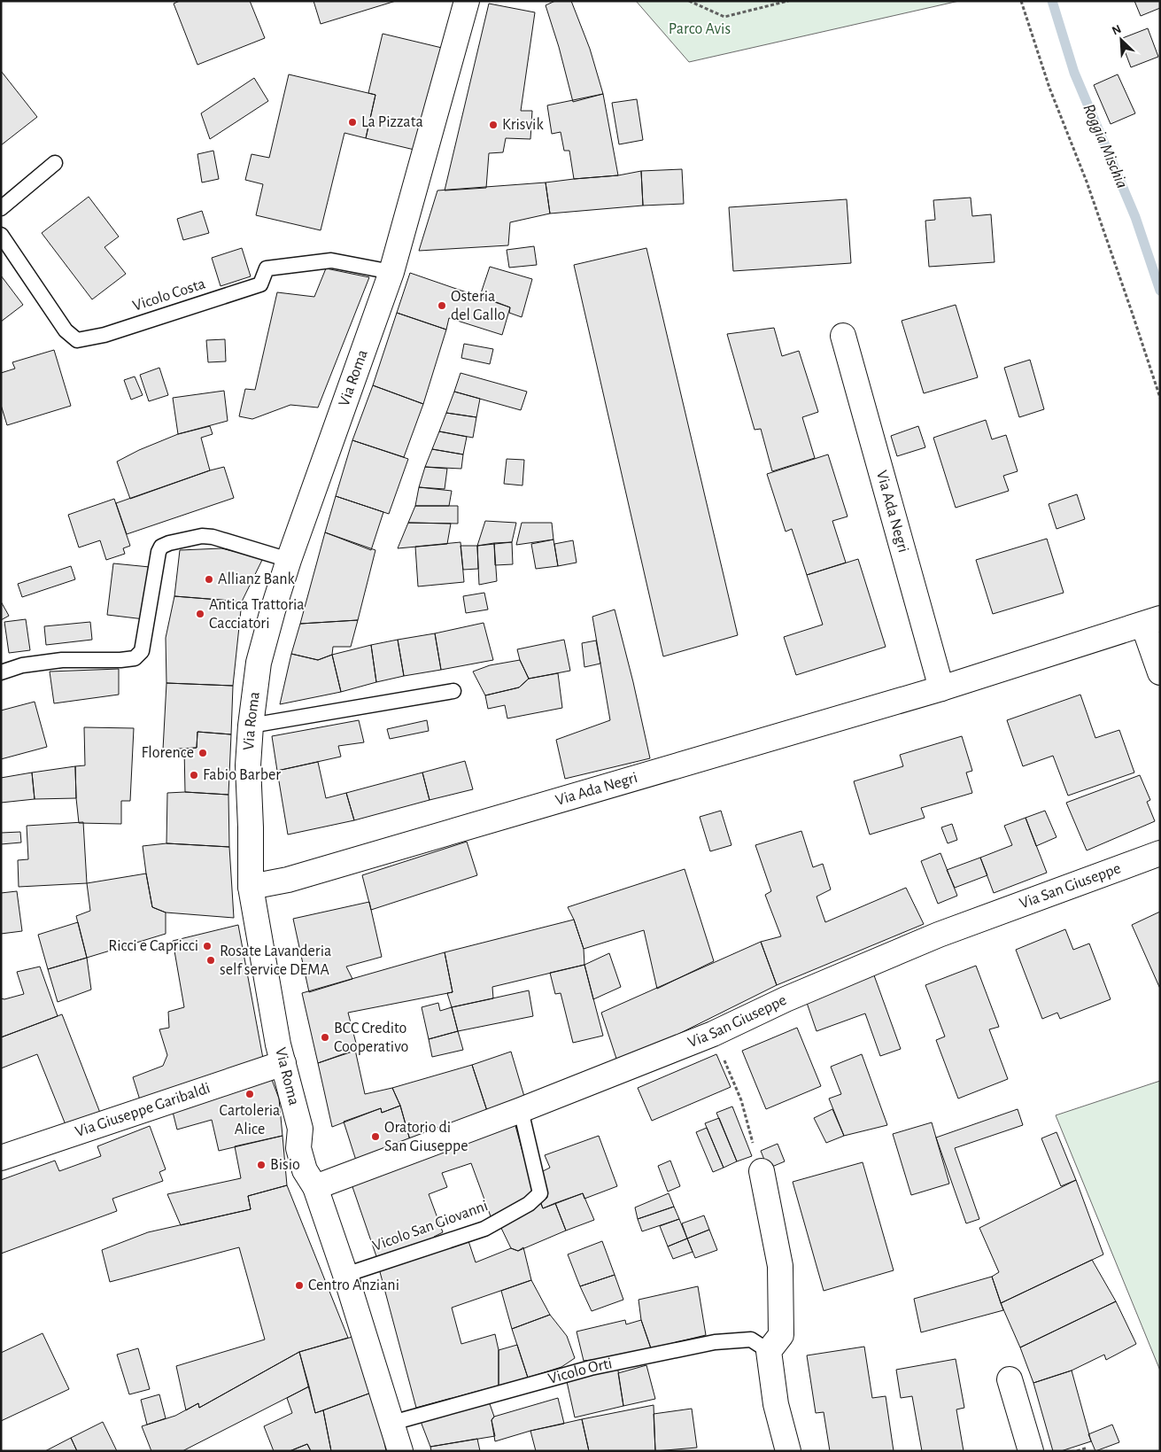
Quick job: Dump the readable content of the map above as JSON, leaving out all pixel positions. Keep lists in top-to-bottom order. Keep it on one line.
{"streets":{"street":["Via Roma","Via Ada Negri","Via San Giuseppe","Via Giuseppe Garibaldi"],"lane":["Vicolo Costa","Vicolo San Giovanni","Vicolo Orti"]},"crossings":[["Vicolo Costa","Via Roma"],["Via Roma","Via Ada Negri"],["Via Roma","Via San Giuseppe"],["Via Roma","Via Giuseppe Garibaldi"],["Via Roma","Vicolo San Giovanni"],["Via Roma","Vicolo Orti"],["Via San Giuseppe","Vicolo San Giovanni"]],"water":["Roggia Mischia"],"parks":["Parco Avis"],"places":["La Pizzata","Krisvik","Osteria del Gallo","Allianz Bank","Antica Trattoria Cacciatori","Florence","Fabio Barber","Ricci e Capricci","Rosate Lavanderia self service DEMA","BCC Credito Cooperativo","Cartoleria Alice","Oratorio di San Giuseppe","Bisio","Centro Anziani"],"north":"top left"}
